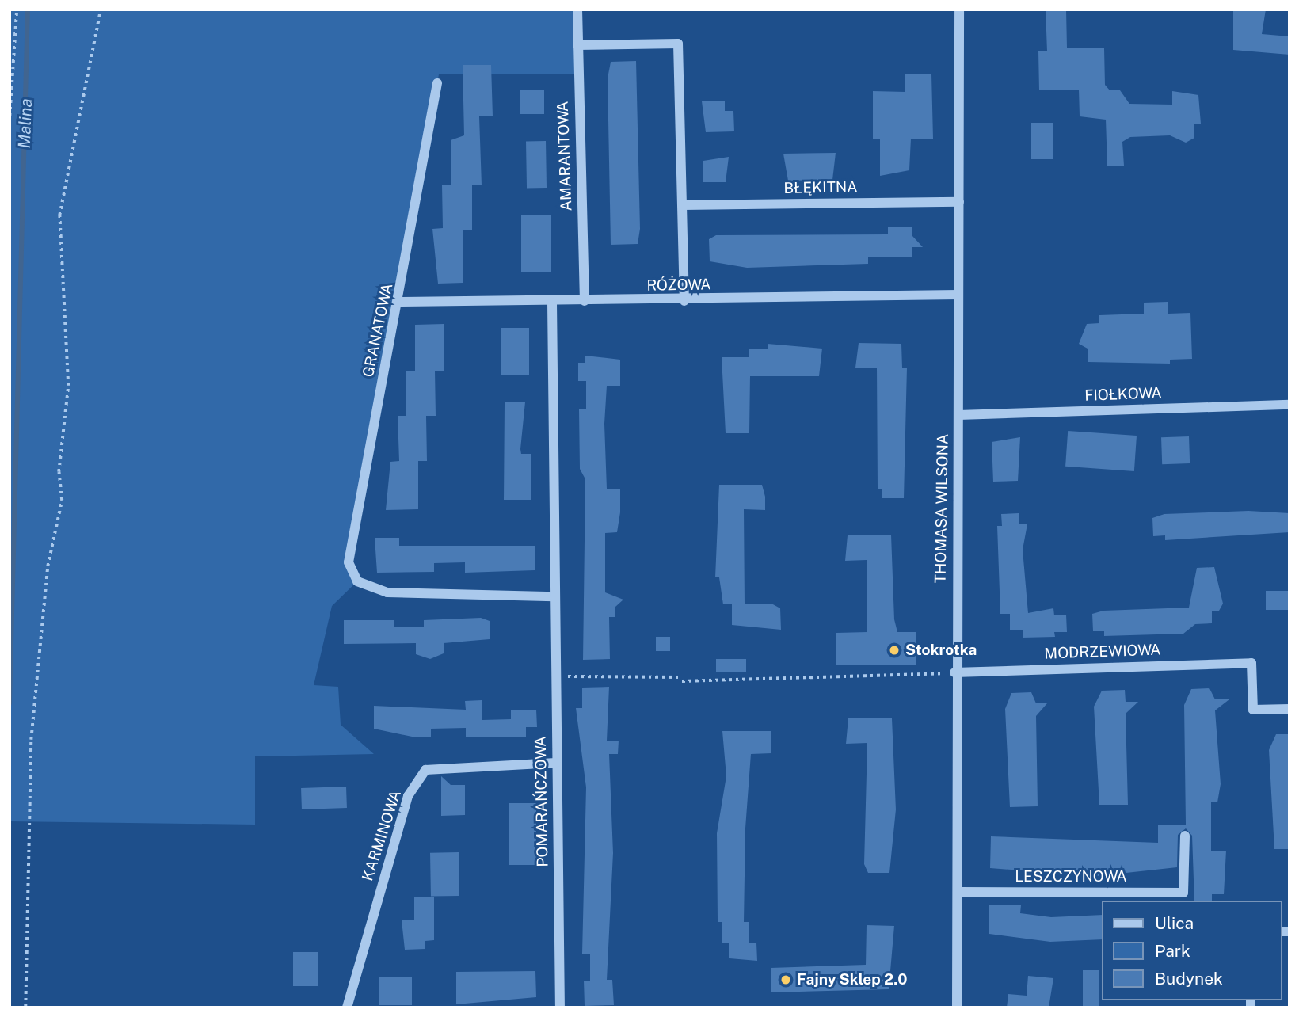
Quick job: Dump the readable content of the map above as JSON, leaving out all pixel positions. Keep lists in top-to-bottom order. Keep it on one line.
{"streets":{"street":["AMARANTOWA","BŁĘKITNA","RÓŻOWA","GRANATOWA","FIOŁKOWA","THOMASA WILSONA","MODRZEWIOWA","POMARAŃCZOWA","KARMINOWA","LESZCZYNOWA"]},"crossings":[["AMARANTOWA","RÓŻOWA"],["BŁĘKITNA","THOMASA WILSONA"],["RÓŻOWA","GRANATOWA"],["RÓŻOWA","THOMASA WILSONA"],["RÓŻOWA","POMARAŃCZOWA"],["GRANATOWA","POMARAŃCZOWA"],["FIOŁKOWA","THOMASA WILSONA"],["THOMASA WILSONA","MODRZEWIOWA"],["THOMASA WILSONA","LESZCZYNOWA"],["POMARAŃCZOWA","KARMINOWA"]],"water":["Malina"],"places":["Stokrotka","Fajny Sklep 2.0"],"legend":["Ulica","Park","Budynek"]}
